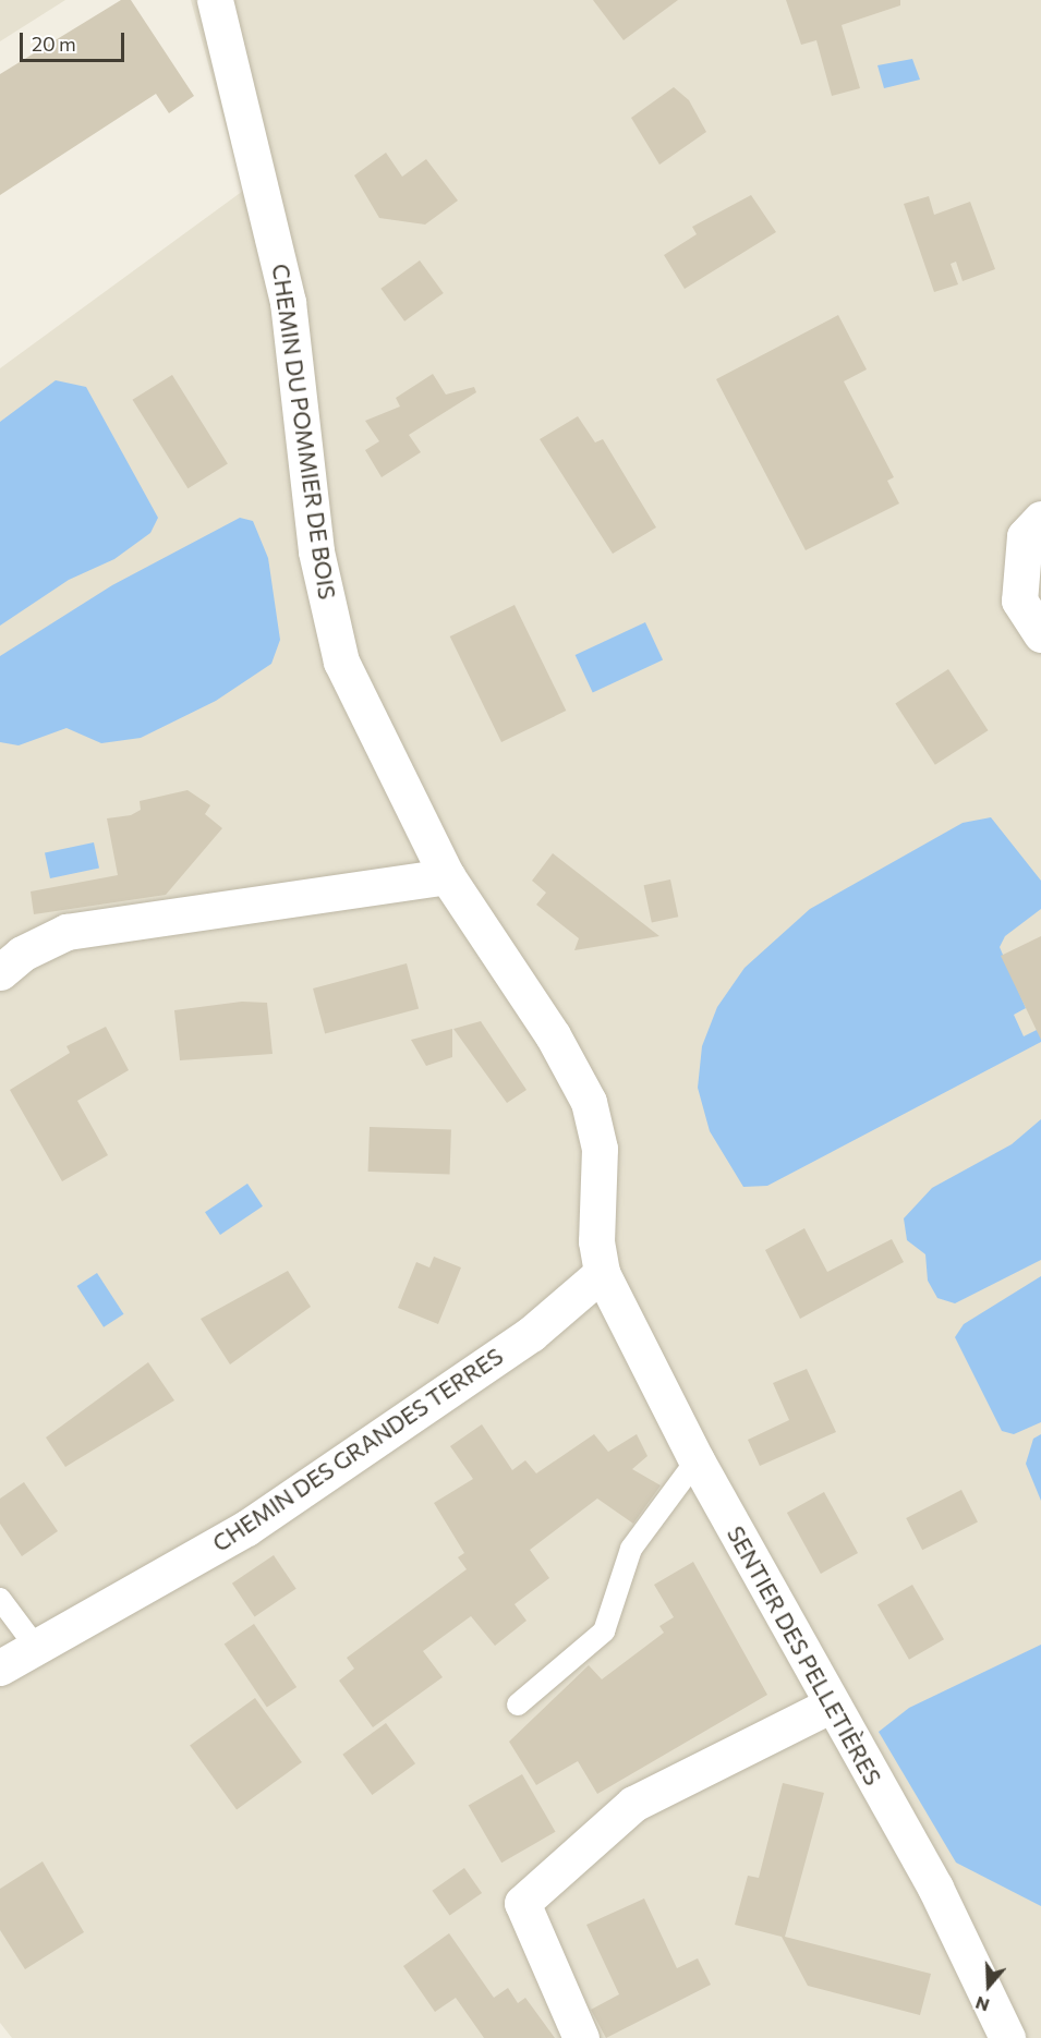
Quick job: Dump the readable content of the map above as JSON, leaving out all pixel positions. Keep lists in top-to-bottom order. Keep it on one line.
{"streets":{"street":["CHEMIN DU POMMIER DE BOIS","CHEMIN DES GRANDES TERRES","SENTIER DES PELLETIÈRES"]},"crossings":[["CHEMIN DU POMMIER DE BOIS","CHEMIN DES GRANDES TERRES"],["CHEMIN DU POMMIER DE BOIS","SENTIER DES PELLETIÈRES"],["CHEMIN DES GRANDES TERRES","SENTIER DES PELLETIÈRES"]],"scale_bar":"20 m","north":"bottom"}
